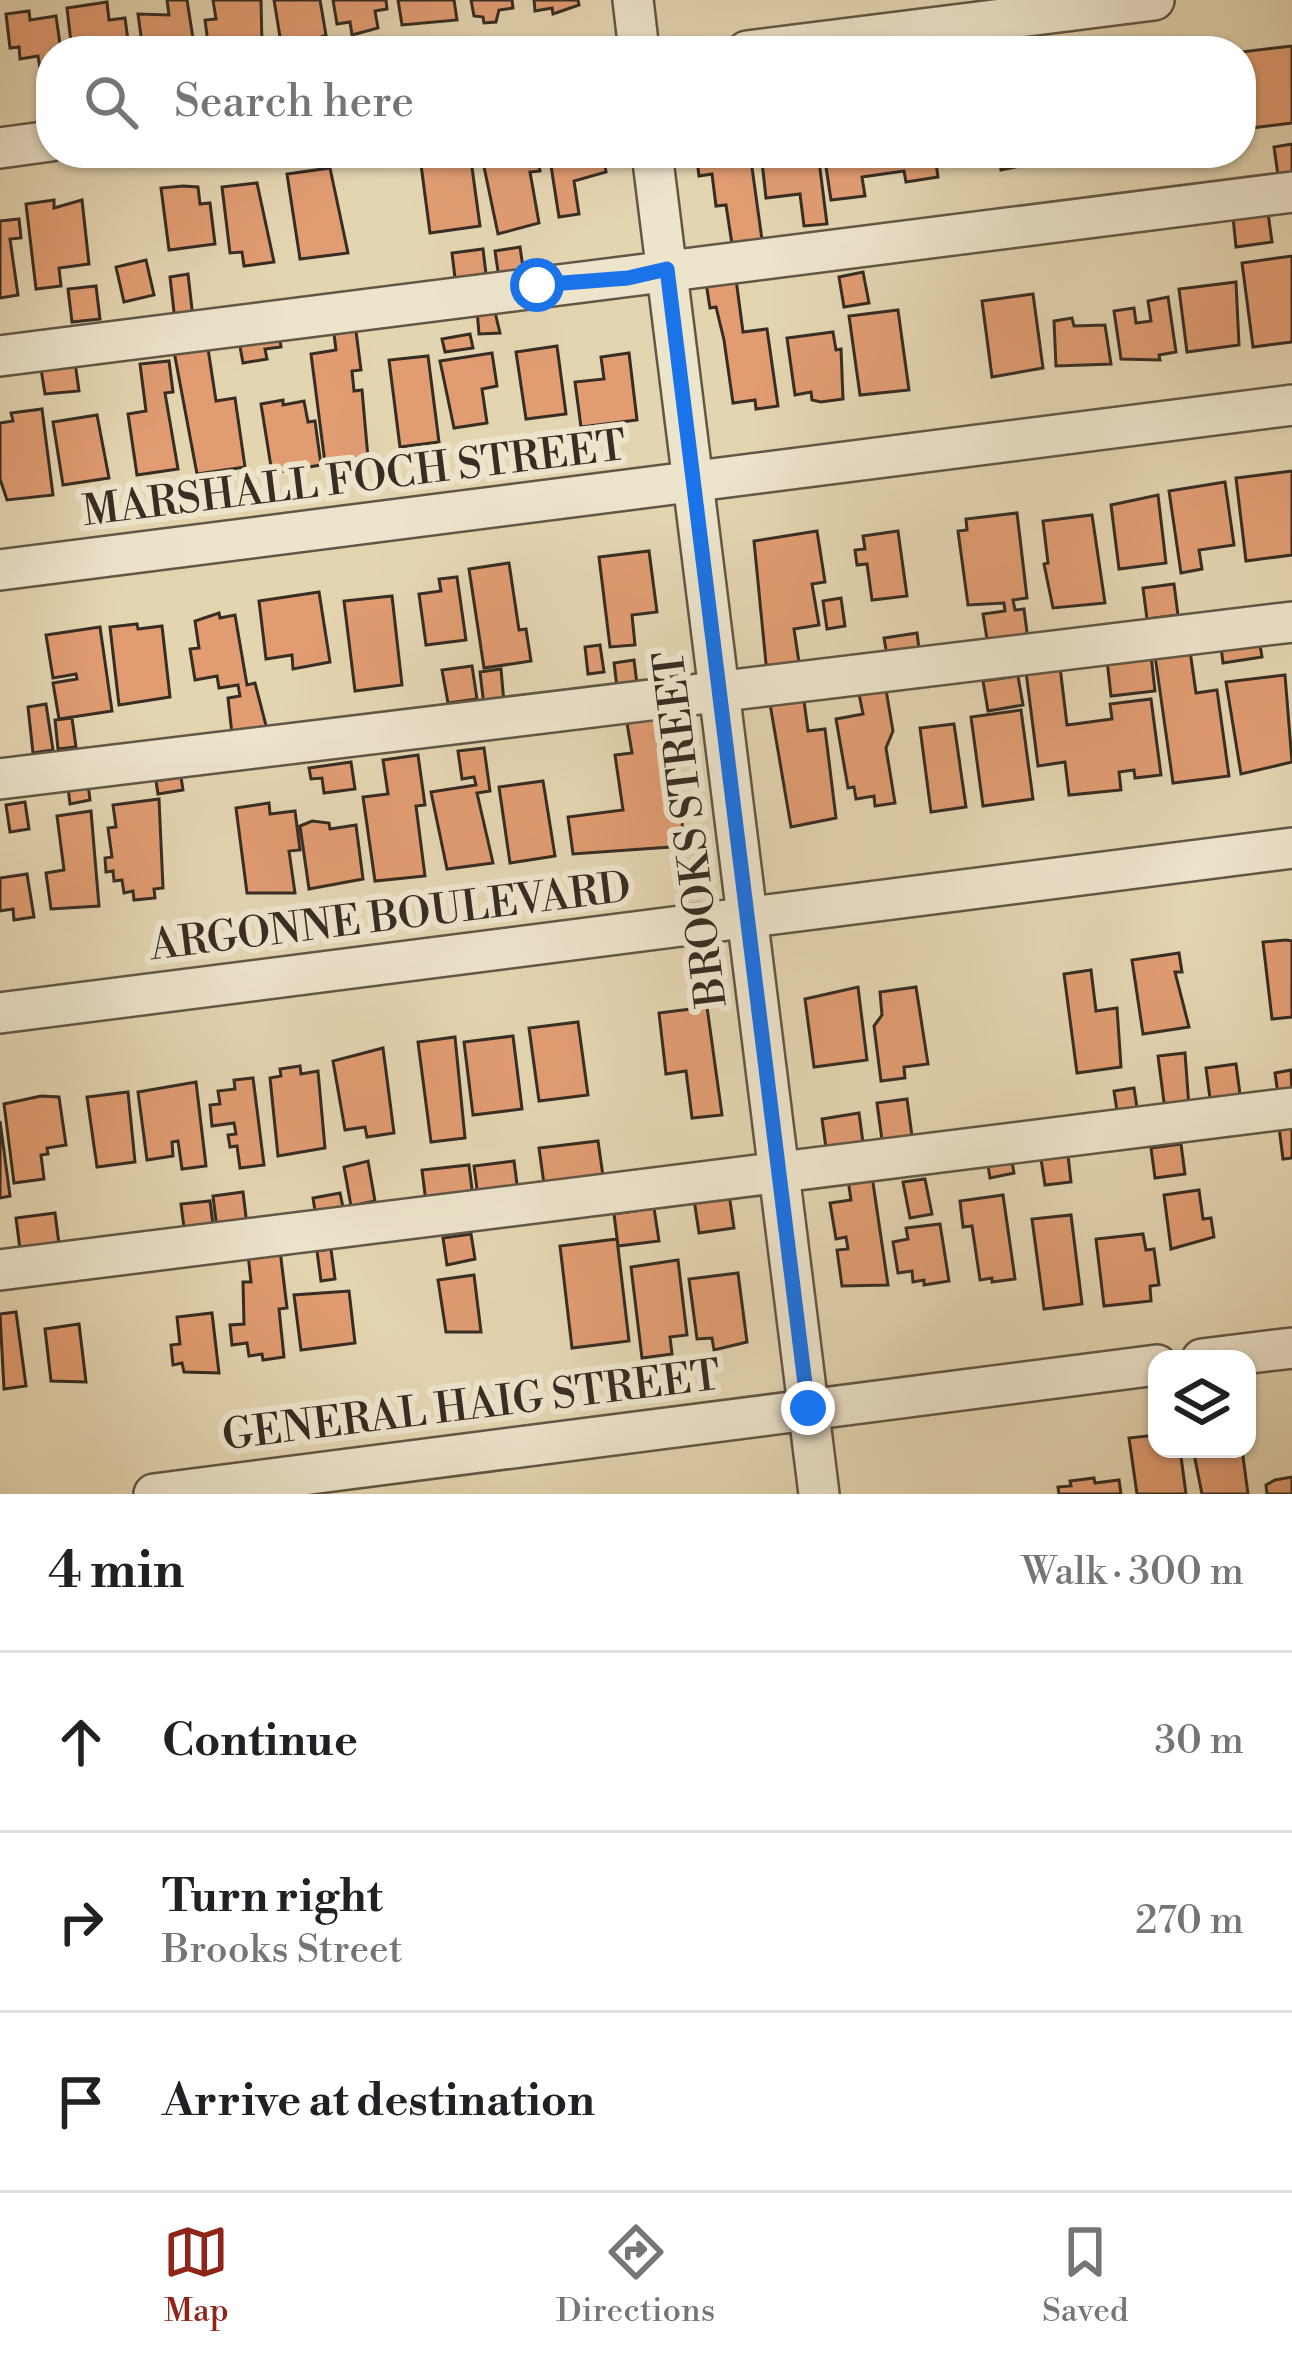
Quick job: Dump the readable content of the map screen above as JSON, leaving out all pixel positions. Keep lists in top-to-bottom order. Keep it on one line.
{"streets":{"street":["MARSHALL FOCH STREET","BROOKS STREET","ARGONNE BOULEVARD","GENERAL HAIG STREET"]},"crossings":[["MARSHALL FOCH STREET","BROOKS STREET"],["BROOKS STREET","ARGONNE BOULEVARD"],["BROOKS STREET","GENERAL HAIG STREET"]],"page":{"search":"Search here","heading":["4 min","Walk · 300 m"],"list":[["Continue","30 m"],["Turn right","Brooks Street","270 m"],"Arrive at destination"],"nav":["Map","Directions","Saved"]}}
